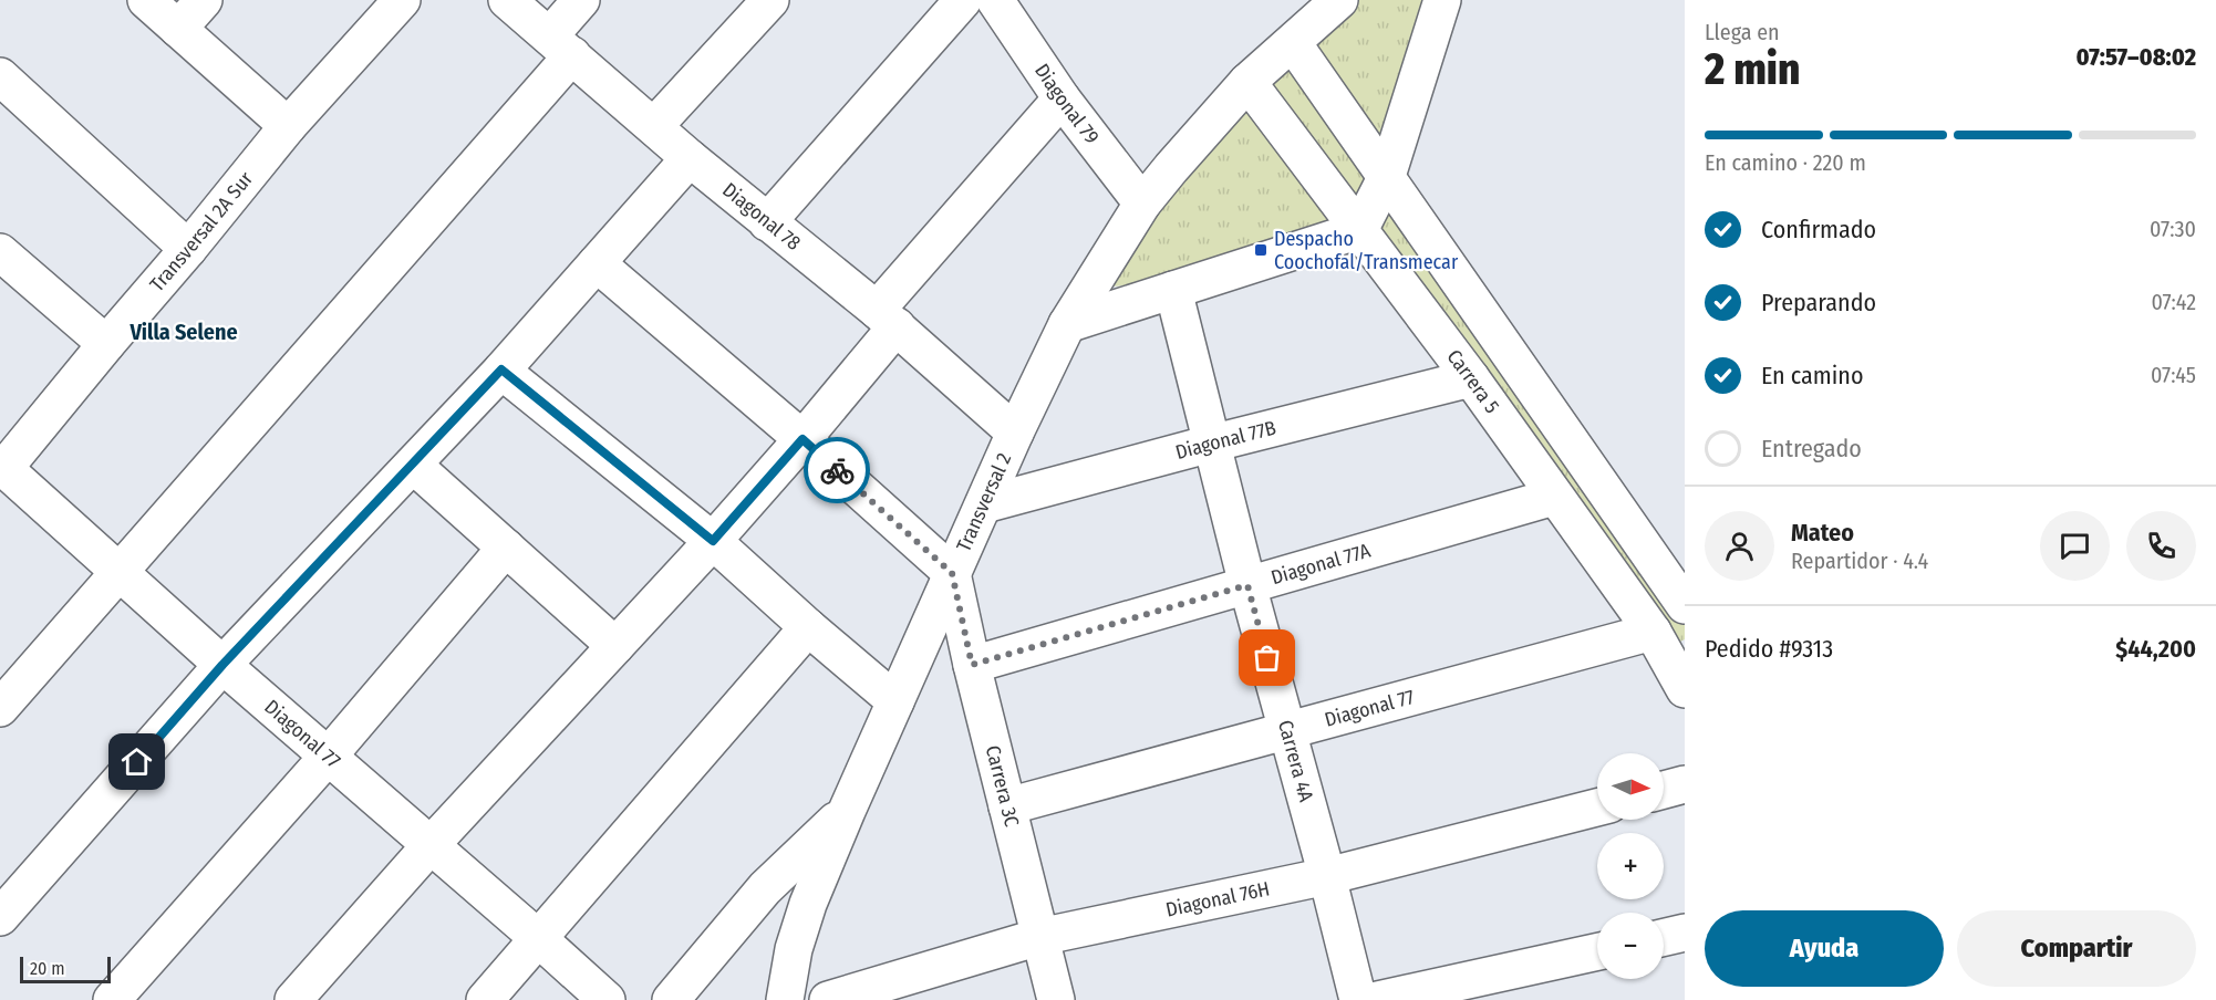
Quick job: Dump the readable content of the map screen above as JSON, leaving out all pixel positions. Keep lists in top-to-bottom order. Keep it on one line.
{"streets":{"street":["Diagonal 79","Diagonal 78","Transversal 2A Sur","Carrera 5","Diagonal 77B","Transversal 2","Diagonal 77A","Diagonal 77","Carrera 4A","Carrera 3C","Diagonal 76H"]},"crossings":[["Diagonal 79","Transversal 2"],["Diagonal 78","Transversal 2"],["Transversal 2A Sur","Diagonal 77"],["Carrera 5","Diagonal 77B"],["Carrera 5","Transversal 2"],["Carrera 5","Diagonal 77A"],["Carrera 5","Diagonal 77"],["Diagonal 77B","Transversal 2"],["Diagonal 77B","Carrera 4A"],["Transversal 2","Carrera 3C"],["Diagonal 77A","Carrera 4A"],["Diagonal 77A","Carrera 3C"],["Diagonal 77","Carrera 4A"],["Diagonal 77","Carrera 3C"],["Carrera 4A","Diagonal 76H"],["Carrera 3C","Diagonal 76H"]],"districts":["Villa Selene"],"places":{"transit":["Despacho Coochofal/Transmecar"]},"scale_bar":"20 m","north":"right","page":{"heading":["2 min","Llega en","07:57–08:02"],"panel":["Mateo","Repartidor · 4.4","Pedido #9313","$44,200"],"bar":"En camino · 220 m","list":[["Confirmado","07:30"],["Preparando","07:42"],["En camino","07:45"],"Entregado"],"map_buttons":["+","−"],"buttons":["Ayuda","Compartir"],"scale":"20 m"}}
